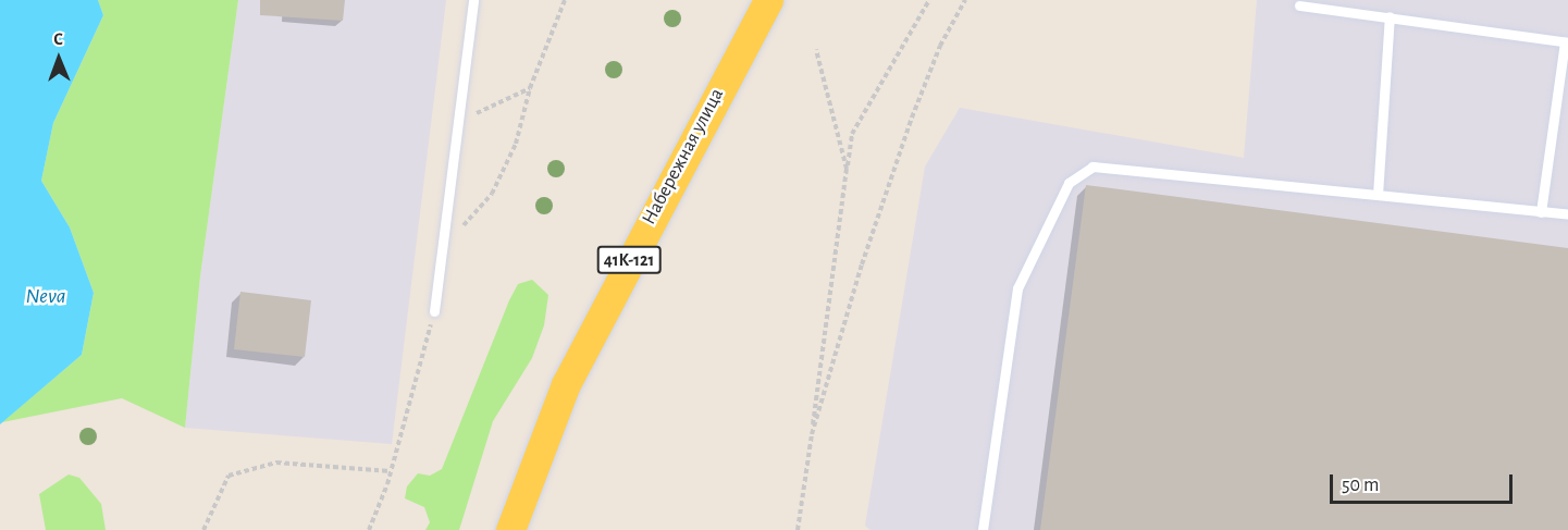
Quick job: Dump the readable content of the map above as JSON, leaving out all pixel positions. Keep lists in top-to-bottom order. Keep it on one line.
{"streets":{"main road":["Набережная улица","41К-121"]},"water":["Neva"],"scale_bar":"50 m","north":"top"}
